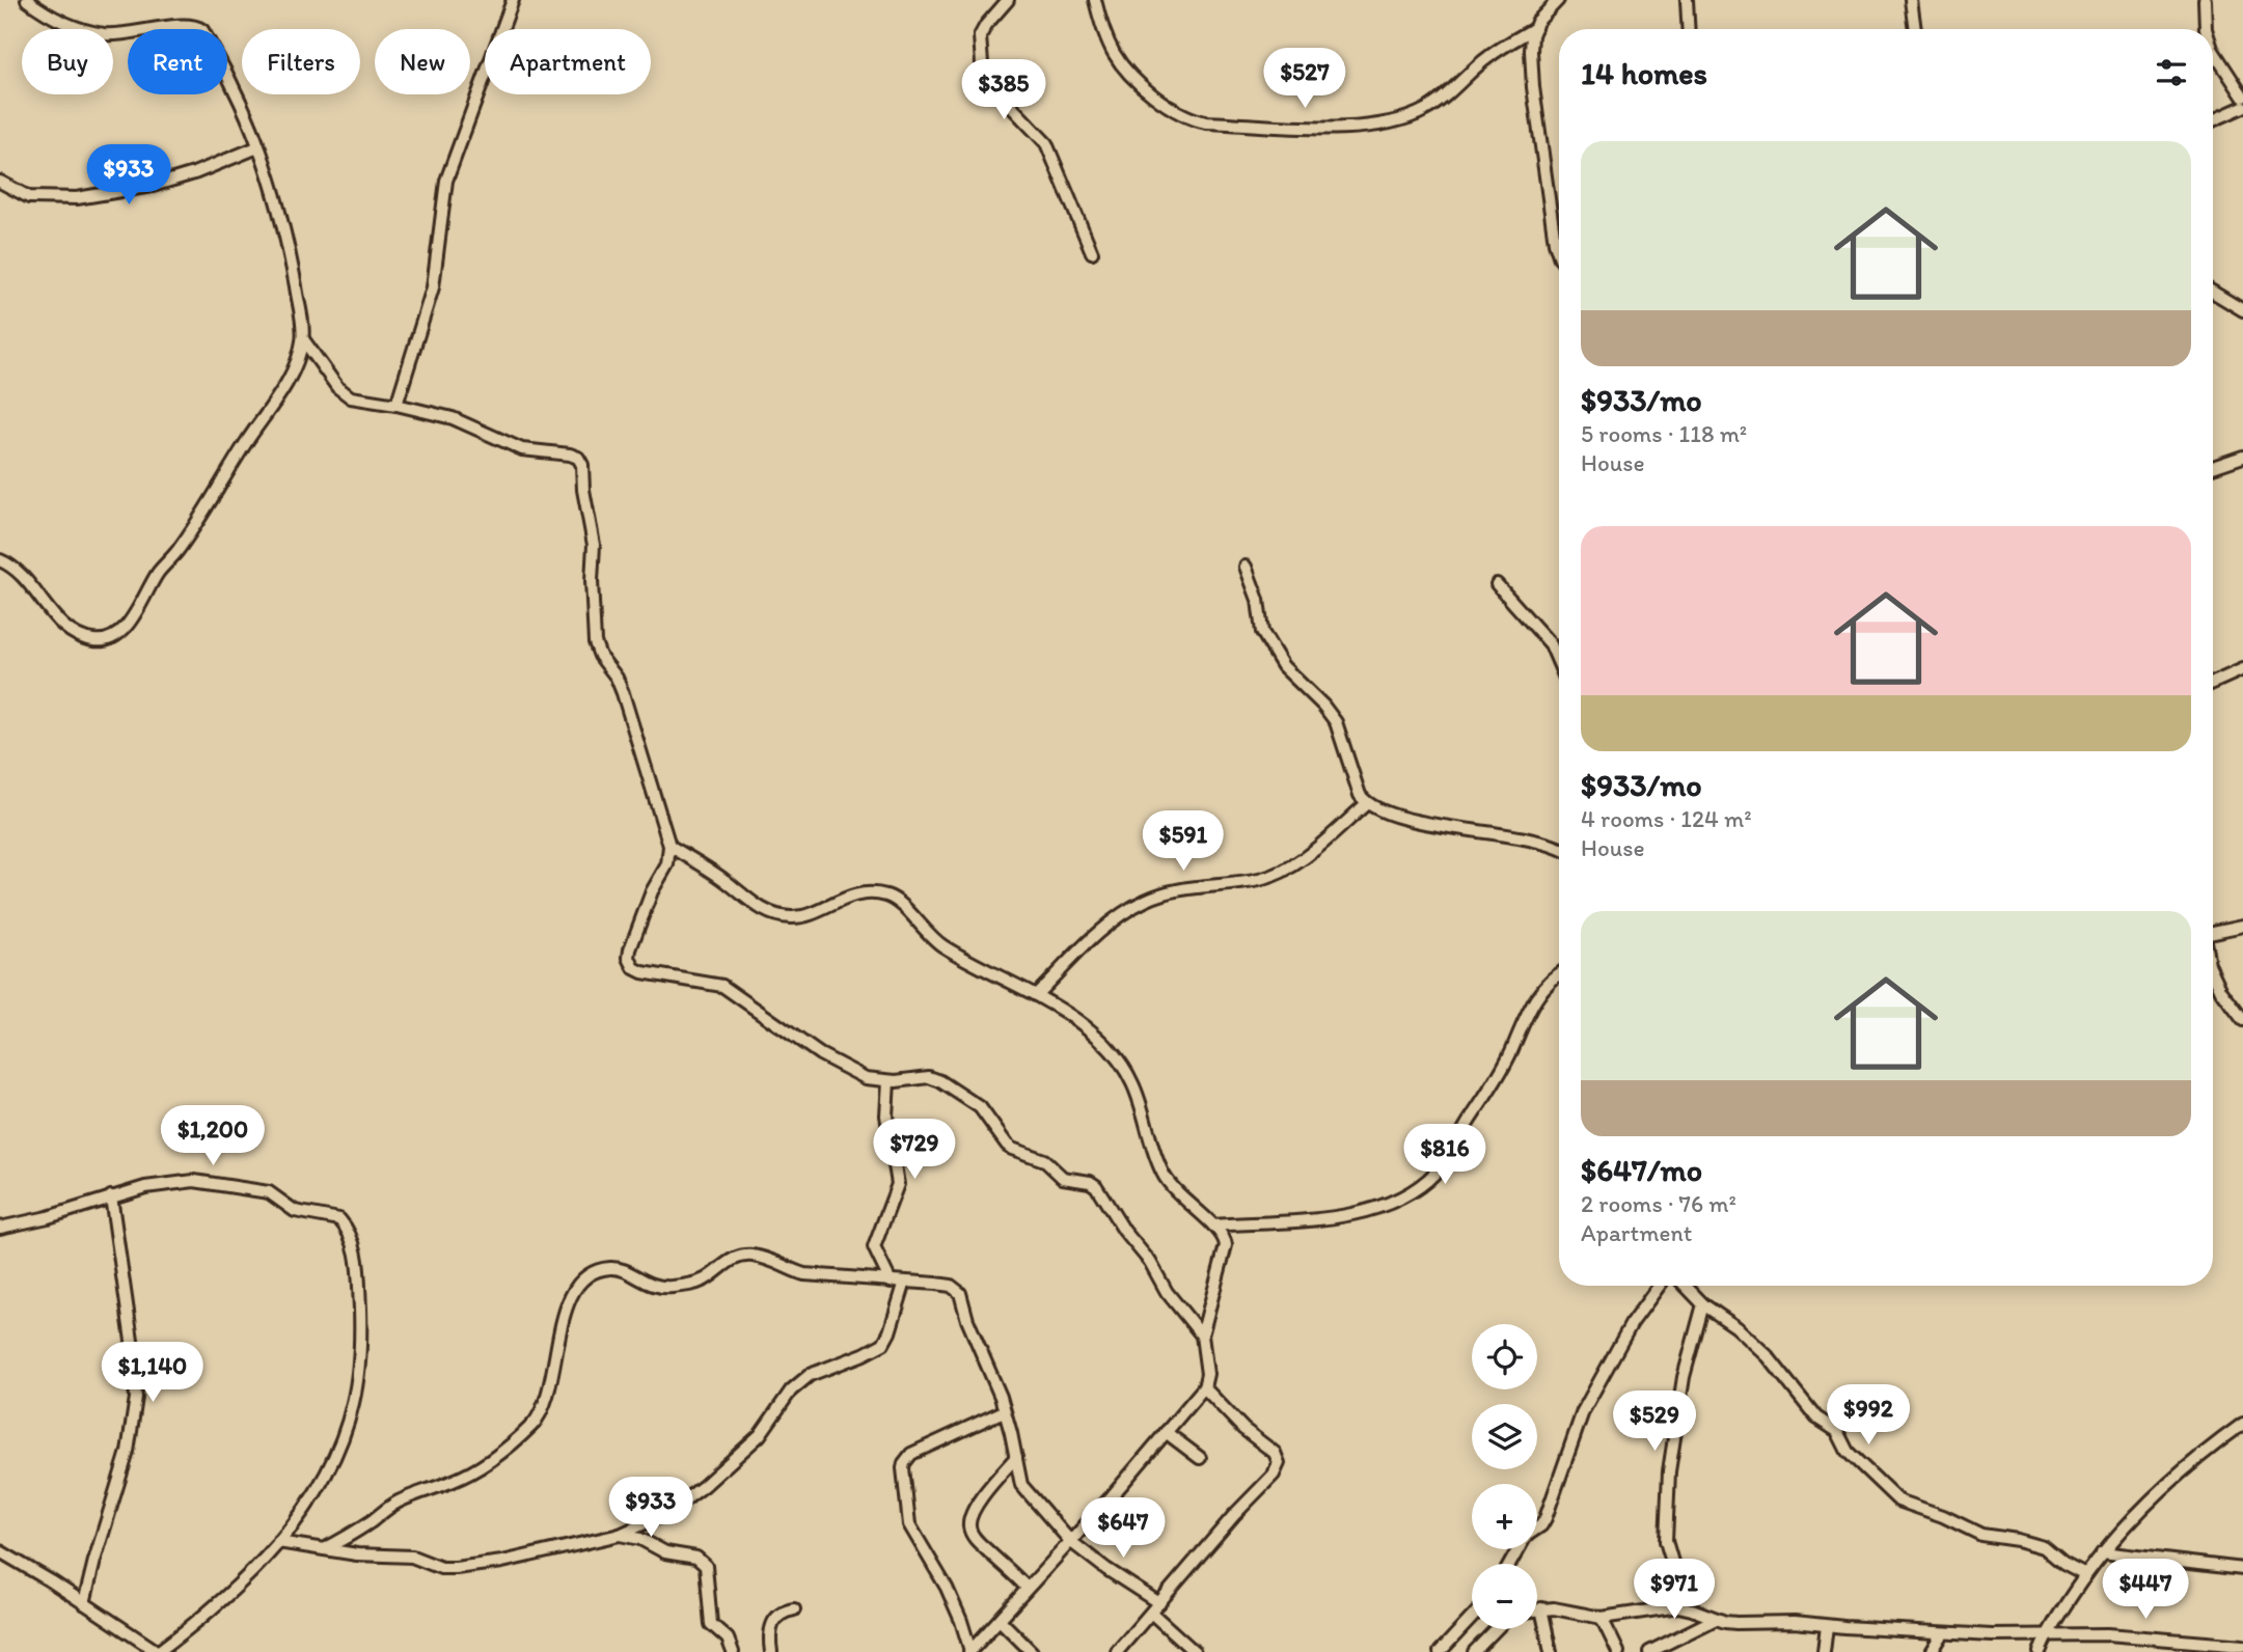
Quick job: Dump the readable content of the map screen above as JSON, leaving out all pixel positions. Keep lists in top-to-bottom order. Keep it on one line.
{"page":{"chip":["Buy","Rent","Filters","New","Apartment"],"heading":"14 homes","price":["$527","$385","$933","$591","$1,200","$729","$816","$1,140","$992","$529","$933","$647","$971","$447"],"list":[{"name":"$933/mo","note":"5 rooms · 118 m² · House"},{"name":"$933/mo","note":"4 rooms · 124 m² · House"},{"name":"$647/mo","note":"2 rooms · 76 m² · Apartment"}],"map_buttons":["+","−"]}}
